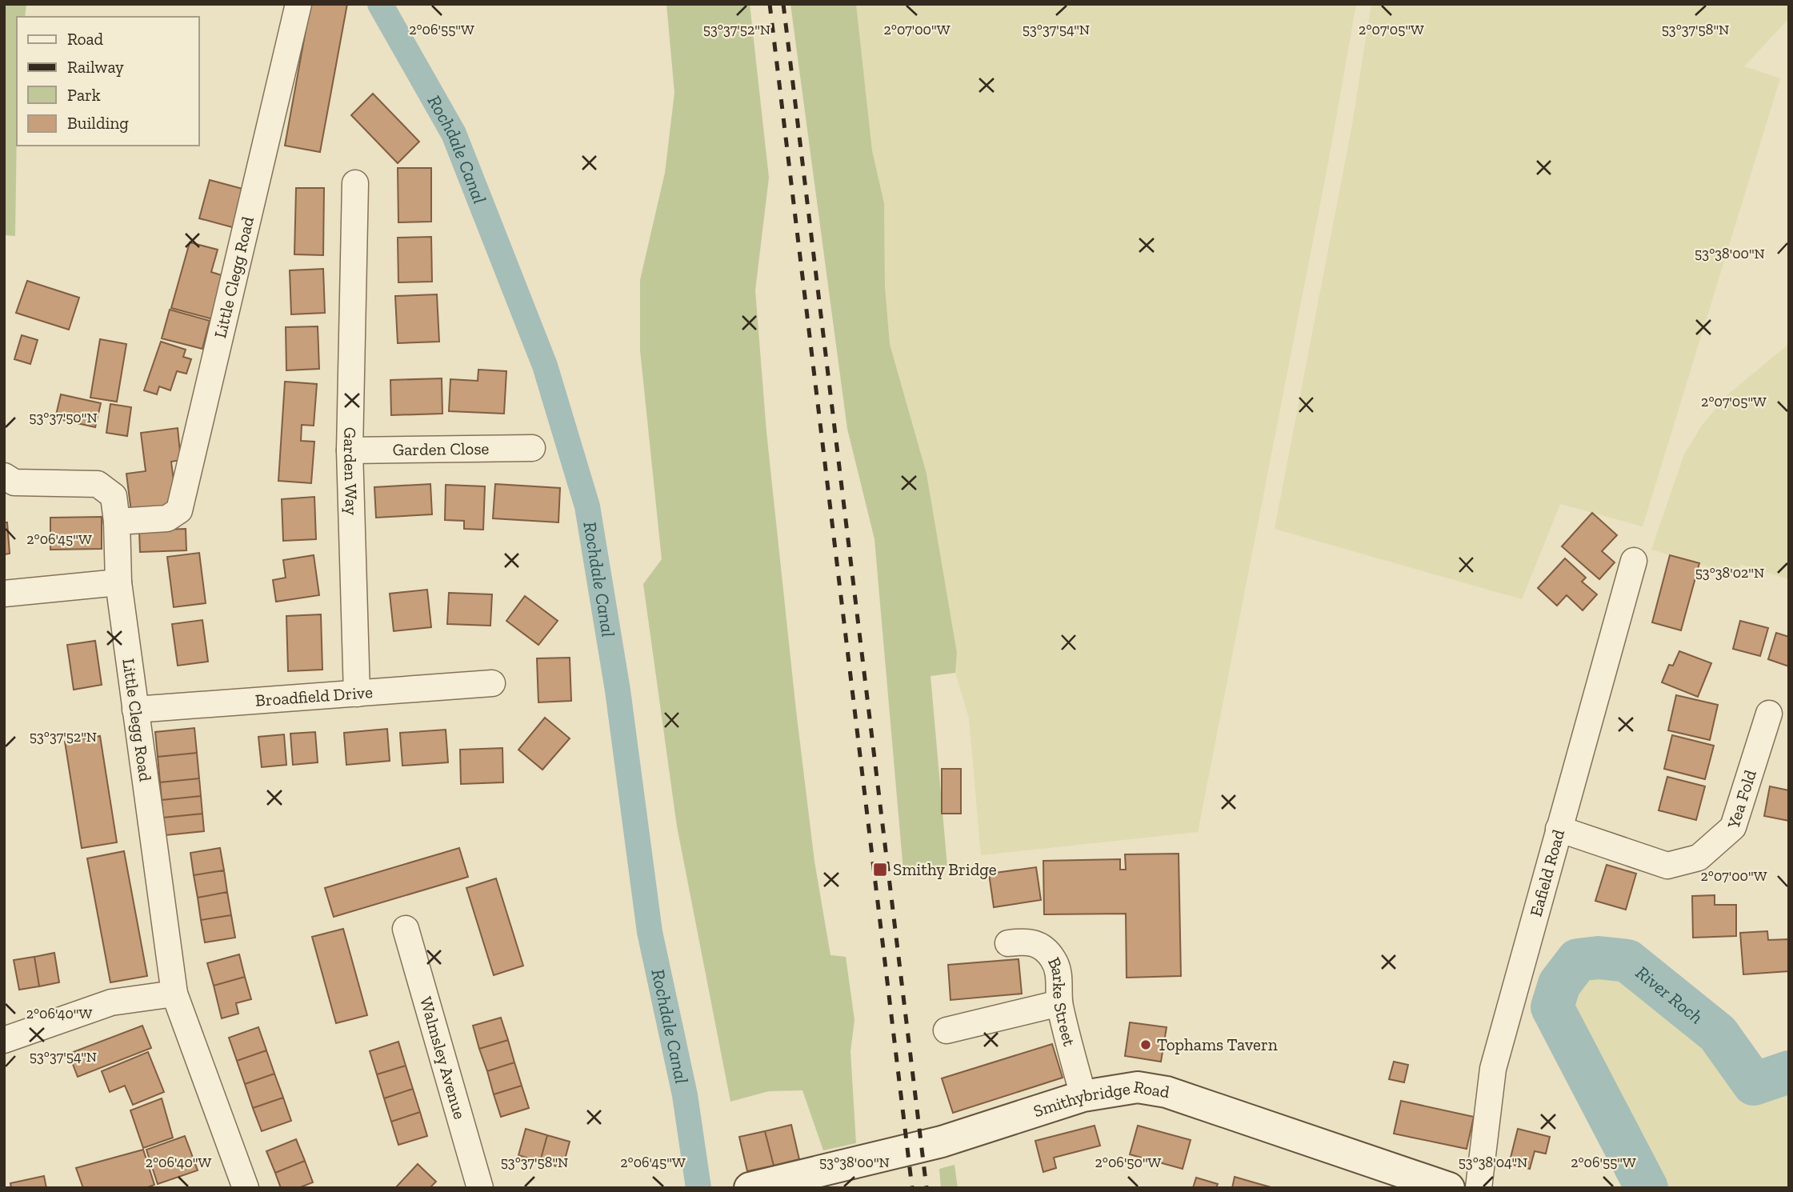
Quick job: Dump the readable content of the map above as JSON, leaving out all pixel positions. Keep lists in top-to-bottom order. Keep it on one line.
{"streets":{"street":["Little Clegg Road","Garden Close","Garden Way","Broadfield Drive","Yea Fold","Eafield Road","Barke Street","Walmsley Avenue","Smithybridge Road"]},"crossings":[["Little Clegg Road","Broadfield Drive"],["Garden Close","Garden Way"],["Garden Way","Broadfield Drive"],["Yea Fold","Eafield Road"],["Barke Street","Smithybridge Road"]],"water":["Rochdale Canal","River Roch"],"places":{"transit":["Smithy Bridge"],"other":["Tophams Tavern"]},"legend":["Road","Railway","Park","Building"],"coordinates":["2°06'55\"W","53°37'52\"N","2°07'00\"W","53°37'54\"N","2°07'05\"W","53°37'58\"N","53°38'00\"N","53°37'50\"N","2°06'45\"W","53°38'02\"N","2°06'40\"W","2°06'50\"W","53°38'04\"N"]}
